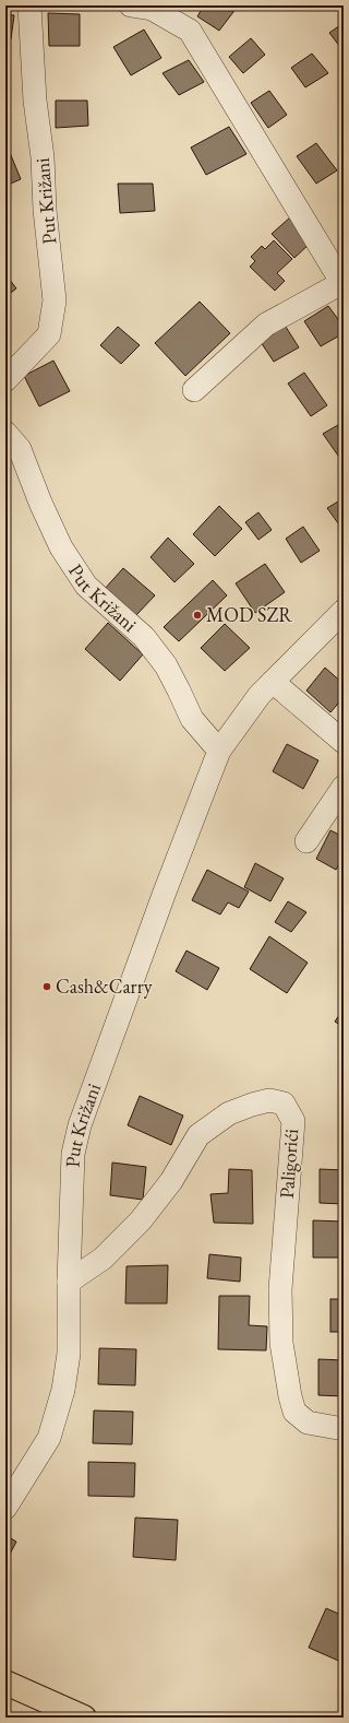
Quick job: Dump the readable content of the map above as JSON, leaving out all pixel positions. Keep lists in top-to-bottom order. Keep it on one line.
{"streets":{"street":["Put Križani","Paligorići"]},"crossings":[["Put Križani","Paligorići"]],"places":["MOD SZR","Cash&Carry"]}
